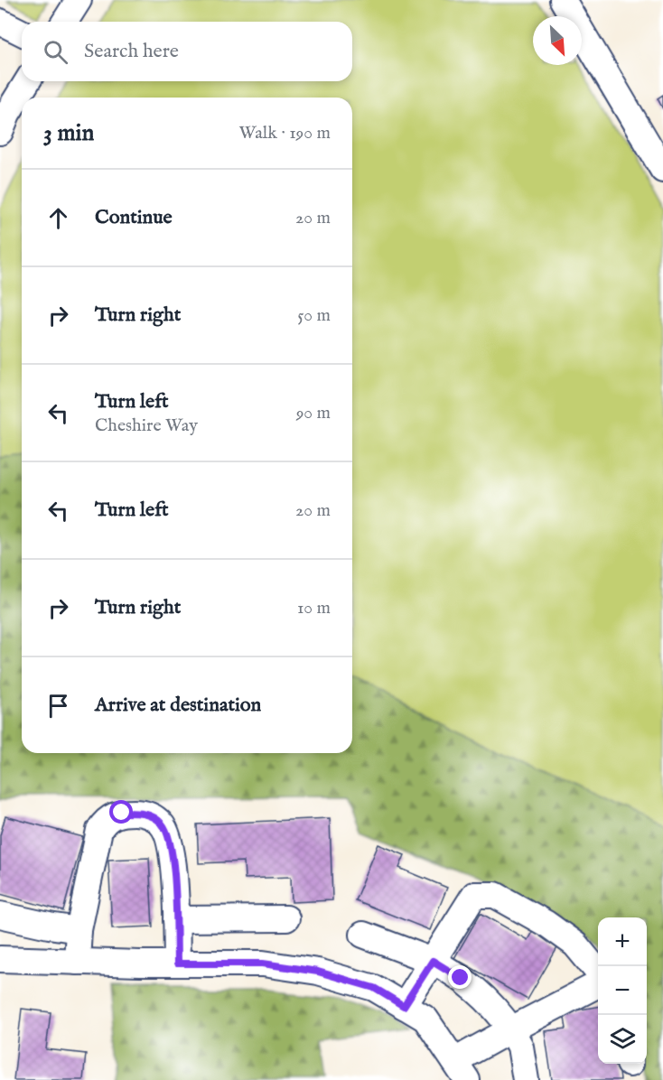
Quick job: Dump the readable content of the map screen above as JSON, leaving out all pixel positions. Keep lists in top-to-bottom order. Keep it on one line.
{"north":"bottom right","page":{"search":"Search here","heading":["3 min","Walk · 190 m"],"list":[["Continue","20 m"],["Turn right","50 m"],["Turn left","Cheshire Way","90 m"],["Turn left","20 m"],["Turn right","10 m"],"Arrive at destination"],"map_buttons":["+","−"]}}
